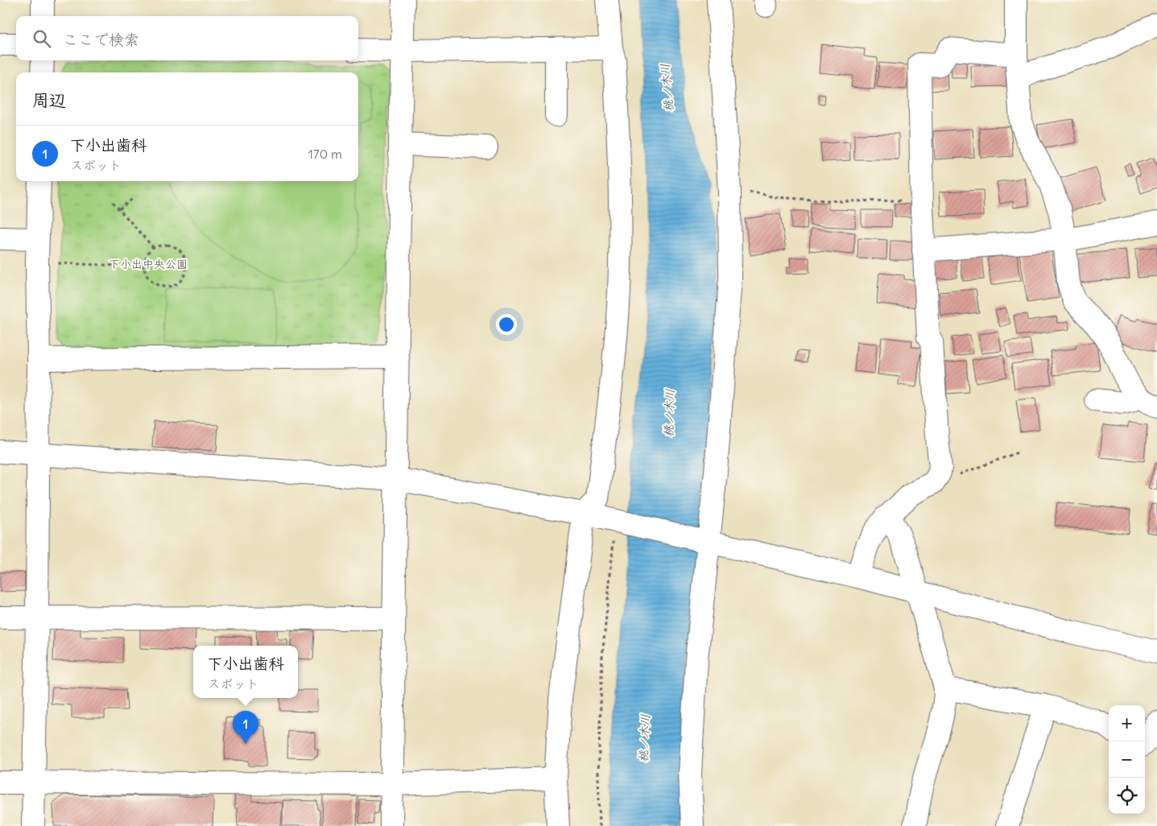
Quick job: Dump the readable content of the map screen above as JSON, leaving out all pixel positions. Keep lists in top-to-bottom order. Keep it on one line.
{"water":["桃ノ木川"],"parks":["下小出中央公園"],"page":{"search":"ここで検索","heading":"周辺","list":[{"mark":"1","name":"下小出歯科","note":"スポット","value":"170 m"}],"popup":["下小出歯科","スポット"],"map_buttons":["+","−"],"pins":"1"}}
